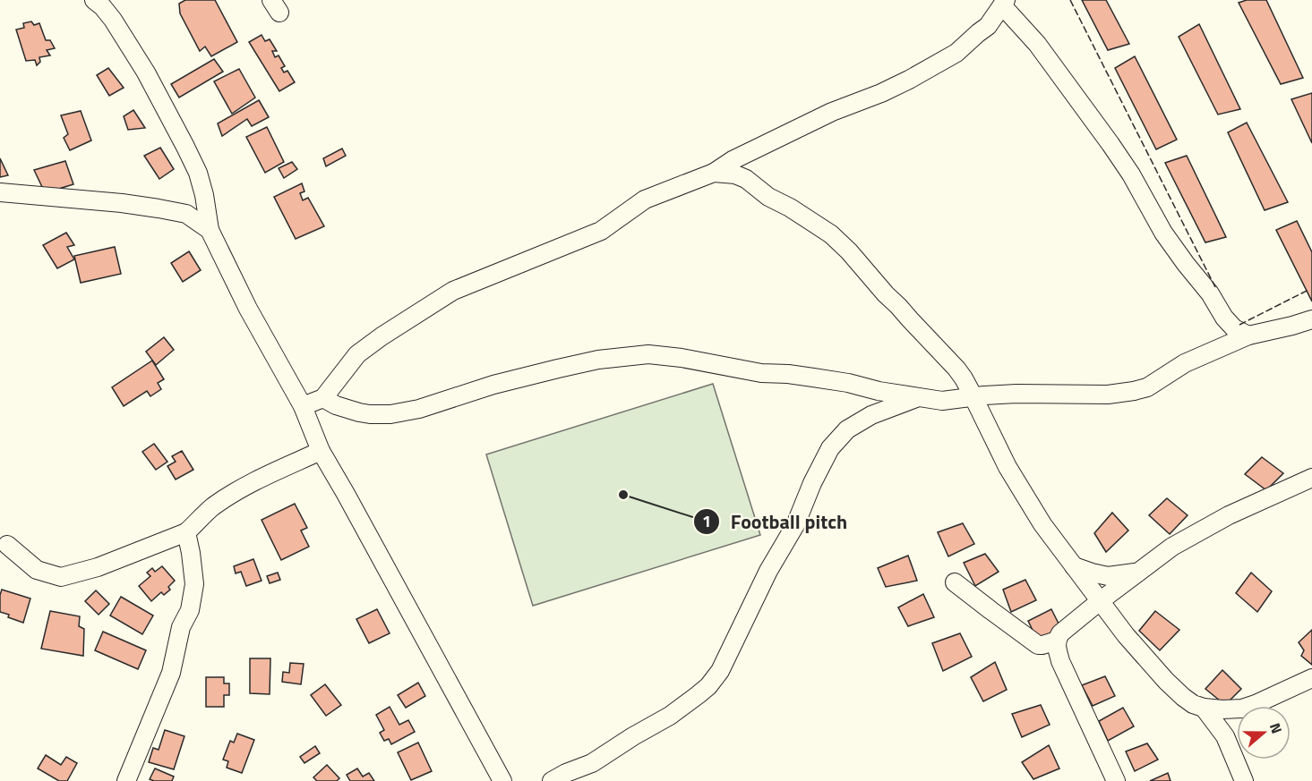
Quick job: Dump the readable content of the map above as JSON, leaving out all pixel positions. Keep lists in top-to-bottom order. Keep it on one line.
{"places":["Football pitch"],"north":"right"}
